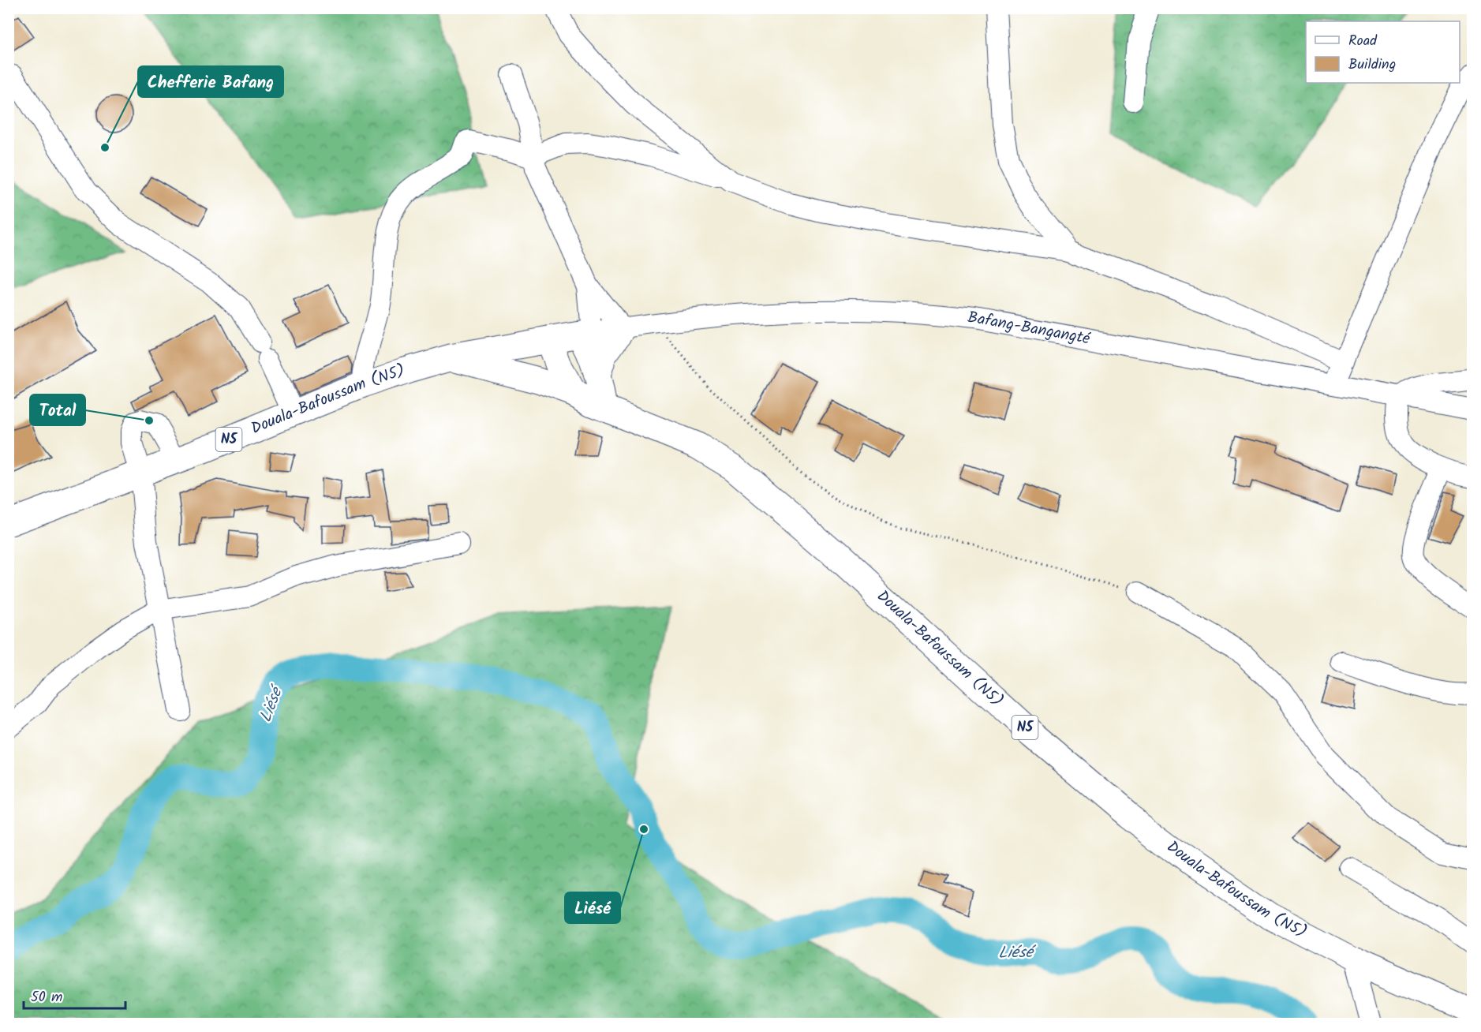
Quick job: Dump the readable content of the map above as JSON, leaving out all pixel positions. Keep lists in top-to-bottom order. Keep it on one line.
{"streets":{"highway":["Douala-Bafoussam (N5)","N5"],"street":["Bafang-Bangangté"]},"crossings":[["Bafang-Bangangté","Douala-Bafoussam (N5)"]],"water":["Liésé"],"places":["Chefferie Bafang","Total","Liésé"],"legend":["Road","Building"],"scale_bar":"50 m"}
